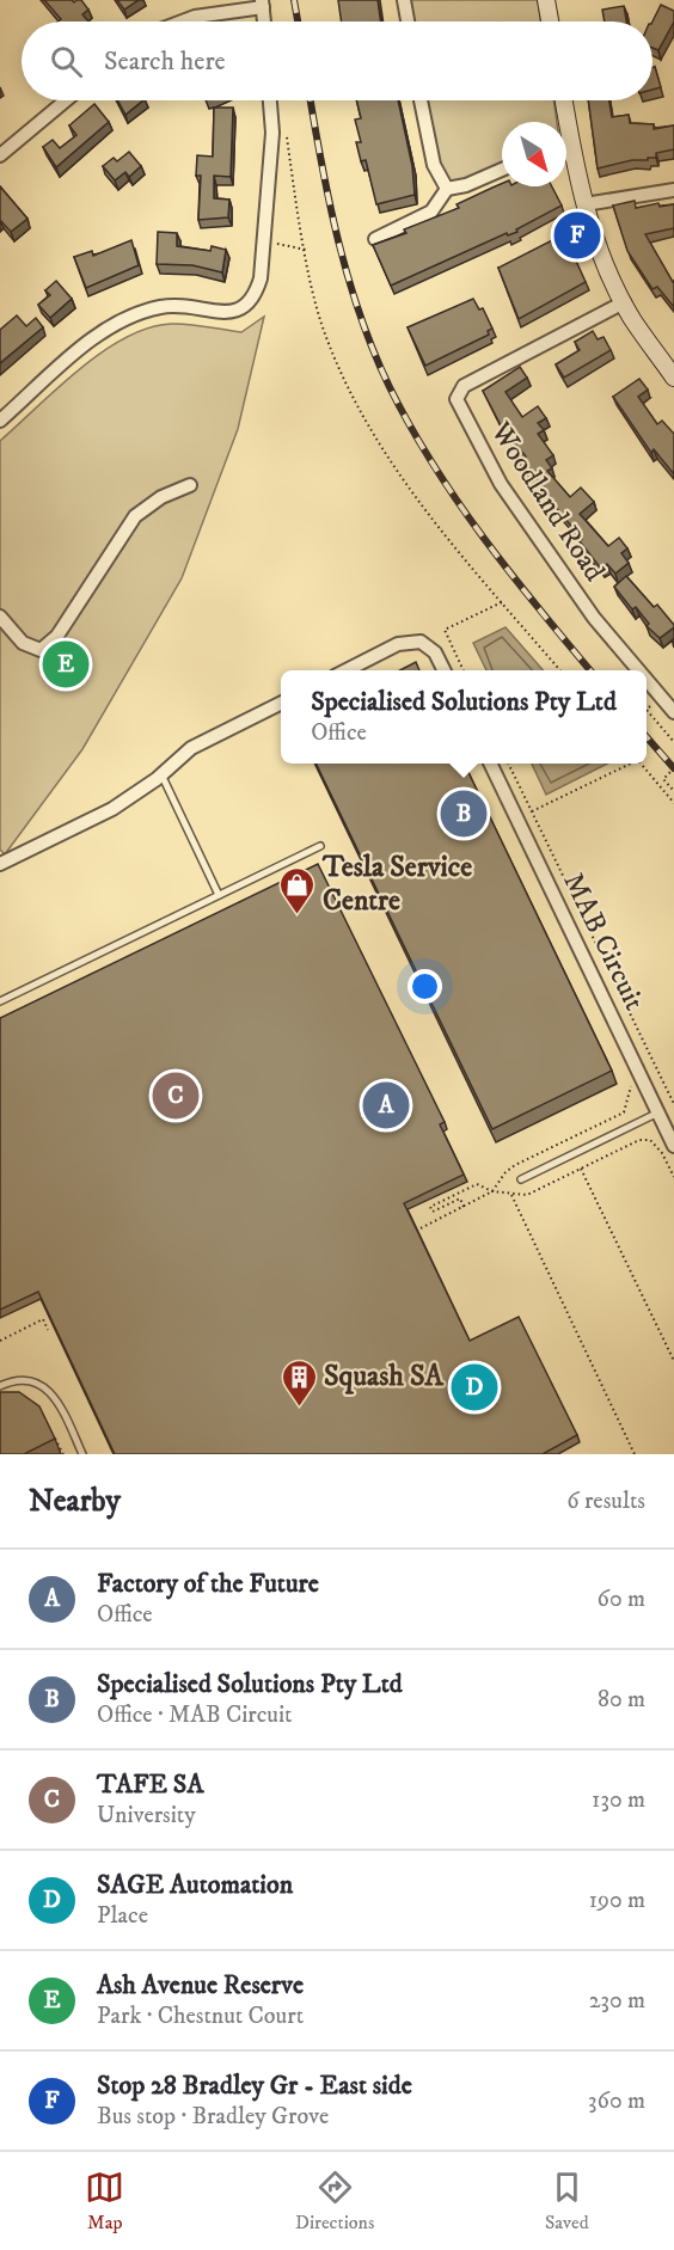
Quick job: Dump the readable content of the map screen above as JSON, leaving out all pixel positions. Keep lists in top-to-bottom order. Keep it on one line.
{"streets":{"street":["Woodland Road","MAB Circuit"]},"places":{"shop":["Tesla Service Centre"],"building":["Squash SA"]},"north":"bottom right","page":{"search":"Search here","pins":["F","E","B","C","A","D"],"popup":["Specialised Solutions Pty Ltd","Office"],"heading":["Nearby","6 results"],"list":[{"mark":"A","name":"Factory of the Future","note":"Office","value":"60 m"},{"mark":"B","name":"Specialised Solutions Pty Ltd","note":"Office · MAB Circuit","value":"80 m"},{"mark":"C","name":"TAFE SA","note":"University","value":"130 m"},{"mark":"D","name":"SAGE Automation","note":"Place","value":"190 m"},{"mark":"E","name":"Ash Avenue Reserve","note":"Park · Chestnut Court","value":"230 m"},{"mark":"F","name":"Stop 28 Bradley Gr - East side","note":"Bus stop · Bradley Grove","value":"360 m"}],"nav":["Map","Directions","Saved"]}}
